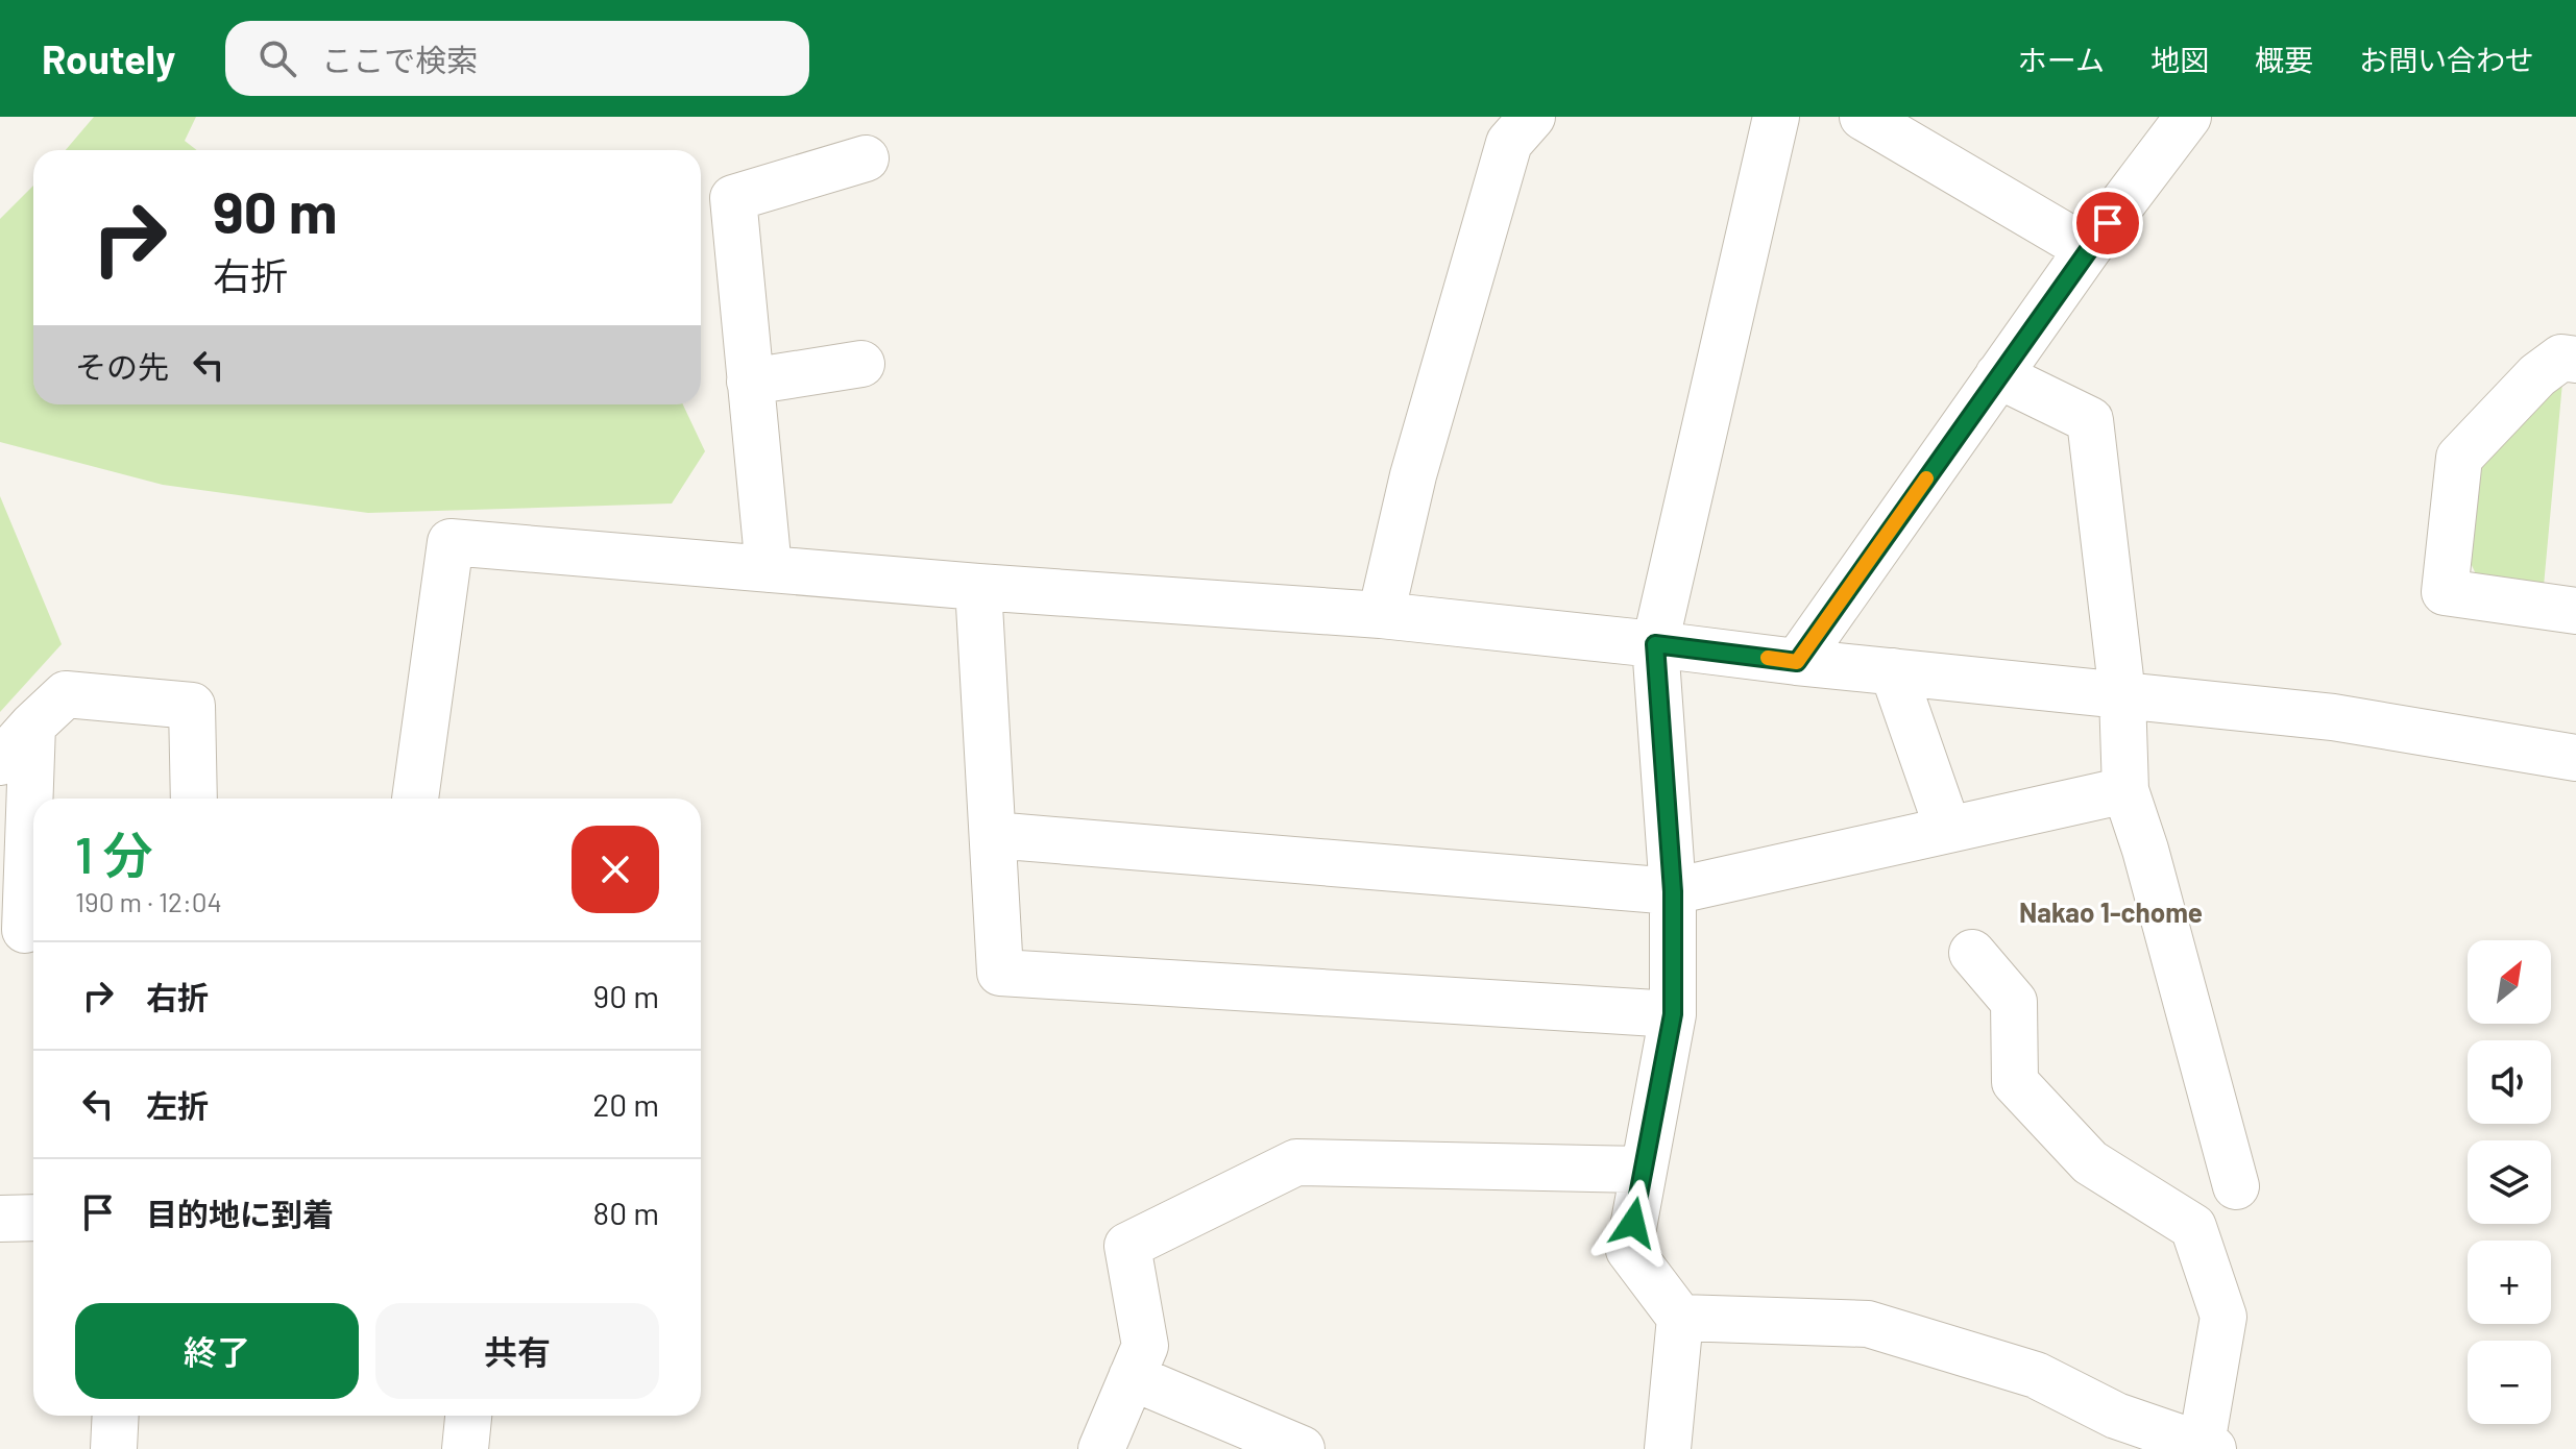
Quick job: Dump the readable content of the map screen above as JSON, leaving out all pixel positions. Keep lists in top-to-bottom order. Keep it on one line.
{"districts":["Nakao 1-chome"],"north":"top right","page":{"header":"Routely","search":"ここで検索","nav":["ホーム","地図","概要","お問い合わせ"],"turn":["90 m","右折"],"then":"その先","heading":["1 分","190 m · 12:04"],"map_buttons":["+","−"],"list":[{"name":"右折","value":"90 m"},{"name":"左折","value":"20 m"},{"name":"目的地に到着","value":"80 m"}],"buttons":["終了","共有"]}}
